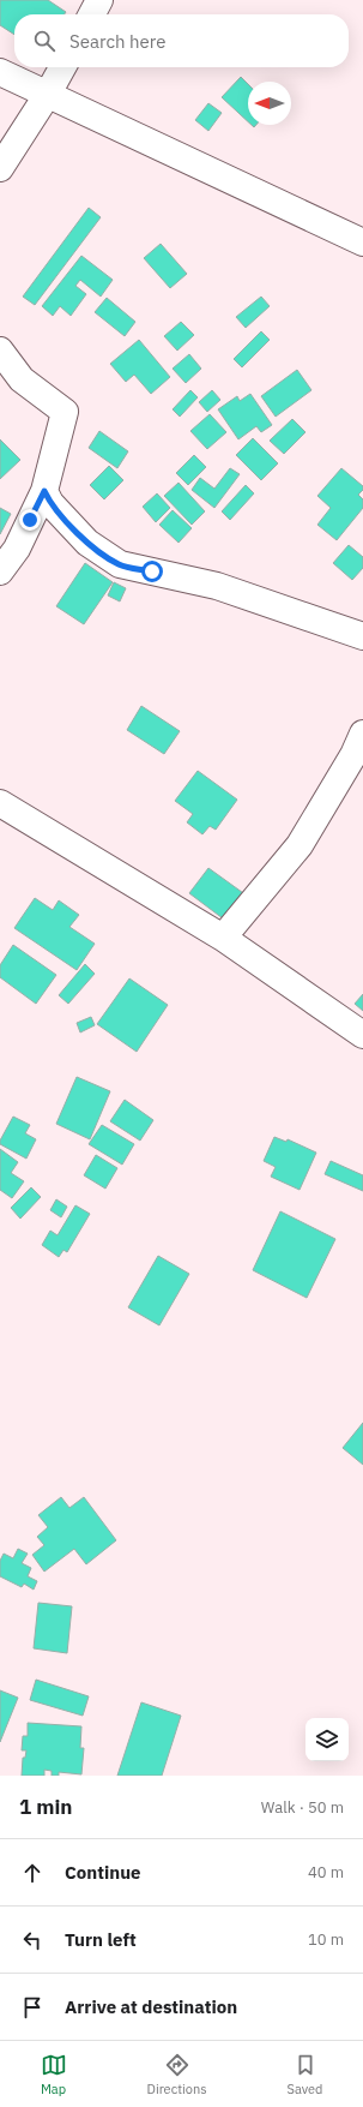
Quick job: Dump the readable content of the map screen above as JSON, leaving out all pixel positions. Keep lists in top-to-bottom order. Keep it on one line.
{"north":"left","page":{"search":"Search here","heading":["1 min","Walk · 50 m"],"list":[["Continue","40 m"],["Turn left","10 m"],"Arrive at destination"],"nav":["Map","Directions","Saved"]}}
